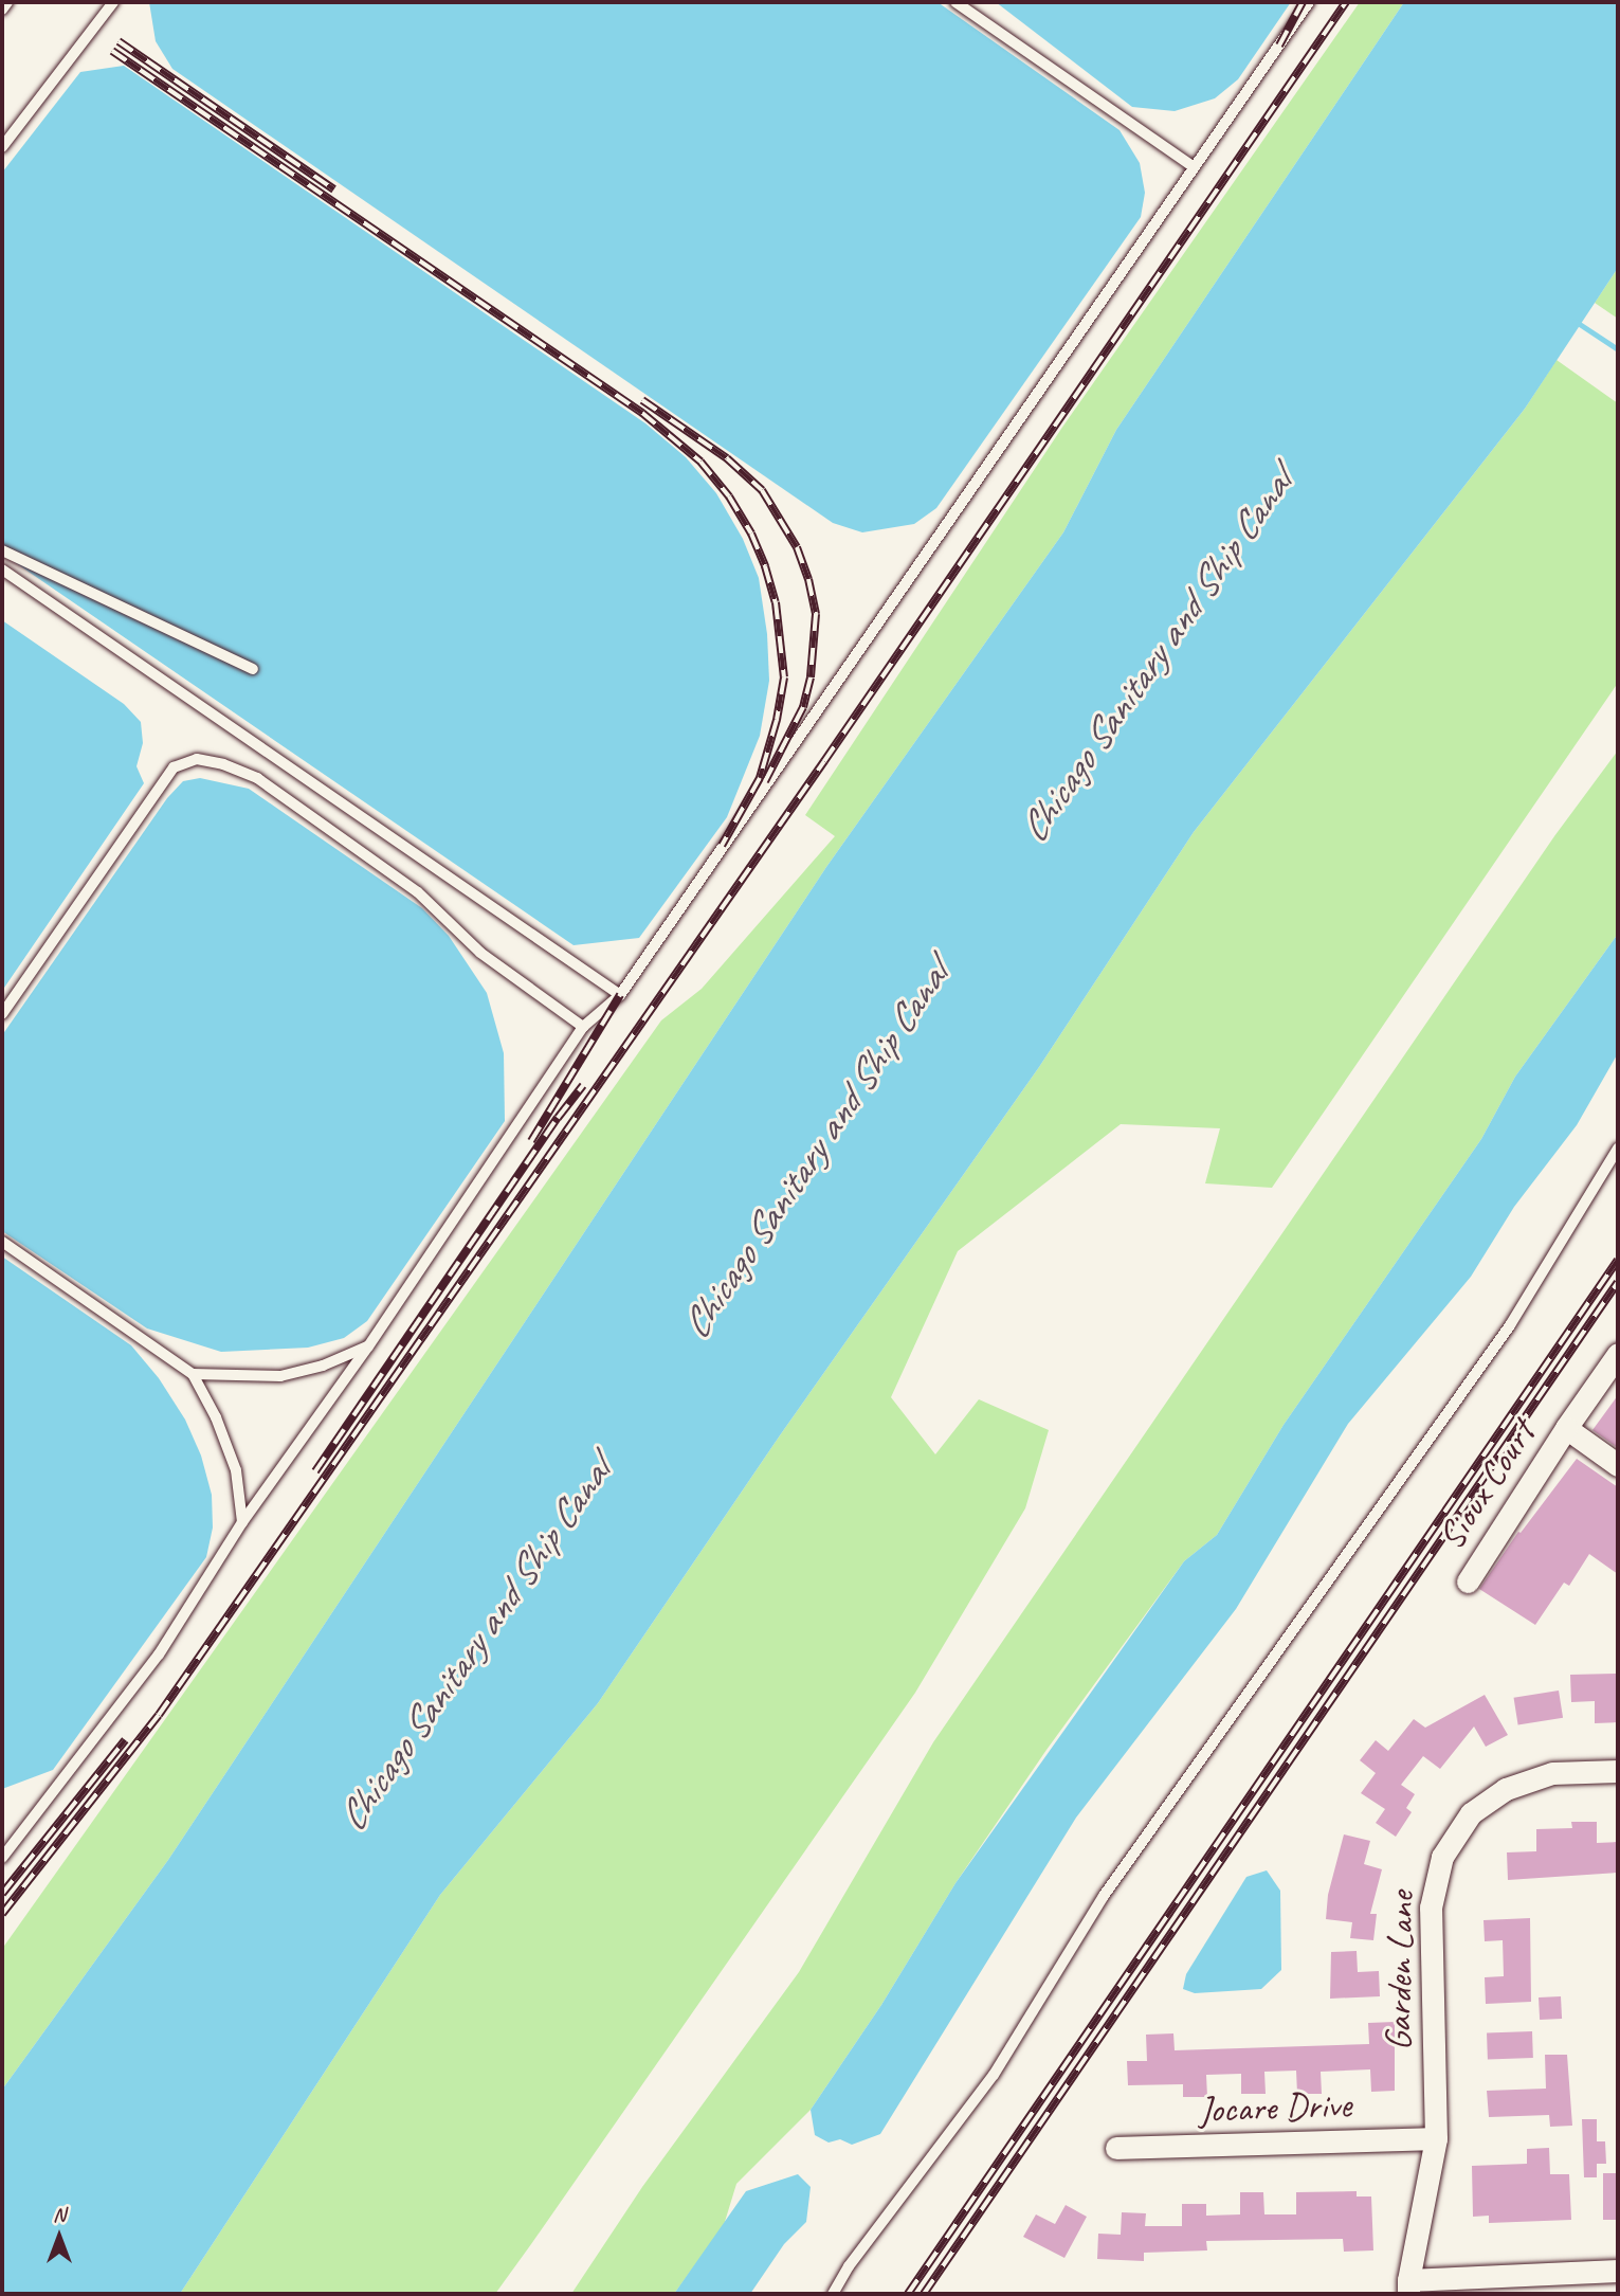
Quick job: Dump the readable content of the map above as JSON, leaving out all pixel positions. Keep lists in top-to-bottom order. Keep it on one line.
{"streets":{"street":["Sioux Court","Garden Lane","Jocare Drive"]},"crossings":[["Garden Lane","Jocare Drive"]],"water":["Chicago Sanitary and Ship Canal"],"north":"top"}
